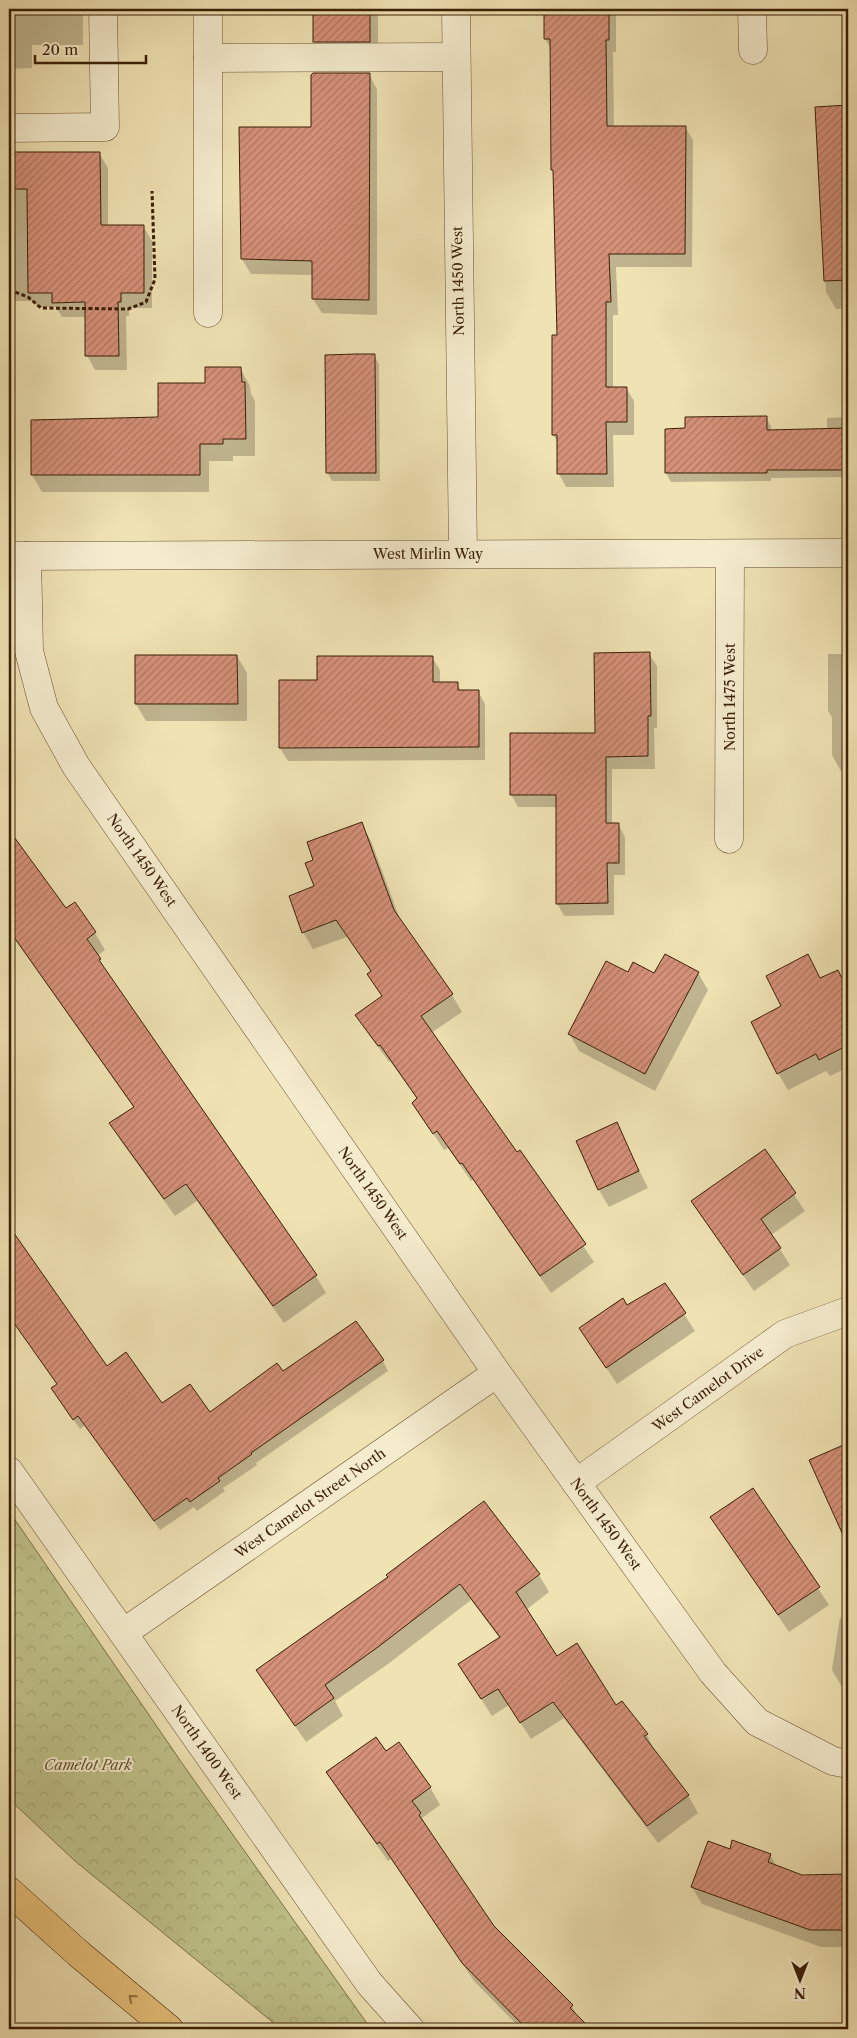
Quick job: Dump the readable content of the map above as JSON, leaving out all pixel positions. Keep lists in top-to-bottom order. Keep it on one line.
{"streets":{"street":["North 1450 West","West Mirlin Way","North 1475 West","West Camelot Drive","West Camelot Street North","North 1400 West"]},"crossings":[["North 1450 West","West Mirlin Way"],["North 1450 West","West Camelot Drive"],["North 1450 West","West Camelot Street North"],["West Mirlin Way","North 1475 West"],["West Camelot Street North","North 1400 West"]],"parks":["Camelot Park"],"scale_bar":"20 m","north":"bottom"}
